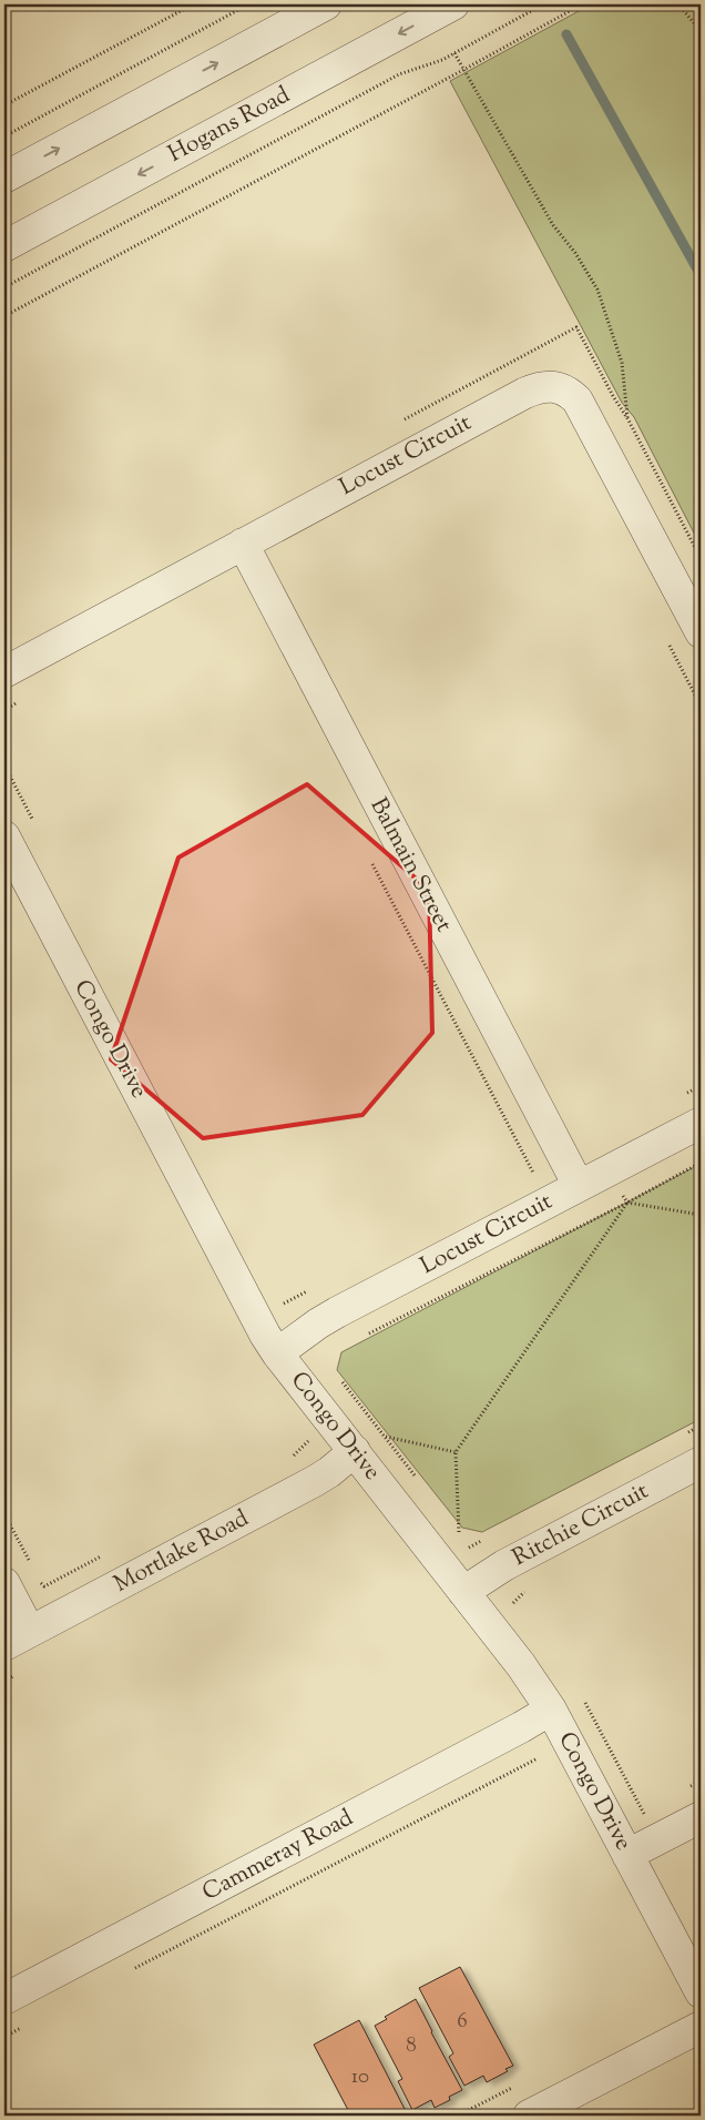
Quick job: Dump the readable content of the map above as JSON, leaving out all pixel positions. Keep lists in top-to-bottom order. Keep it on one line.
{"streets":{"street":["Hogans Road","Locust Circuit","Balmain Street","Congo Drive","Ritchie Circuit","Mortlake Road","Cammeray Road"]},"crossings":[["Locust Circuit","Balmain Street"],["Locust Circuit","Congo Drive"],["Congo Drive","Ritchie Circuit"],["Congo Drive","Mortlake Road"],["Congo Drive","Cammeray Road"]],"house_numbers":["6","8","10"]}
